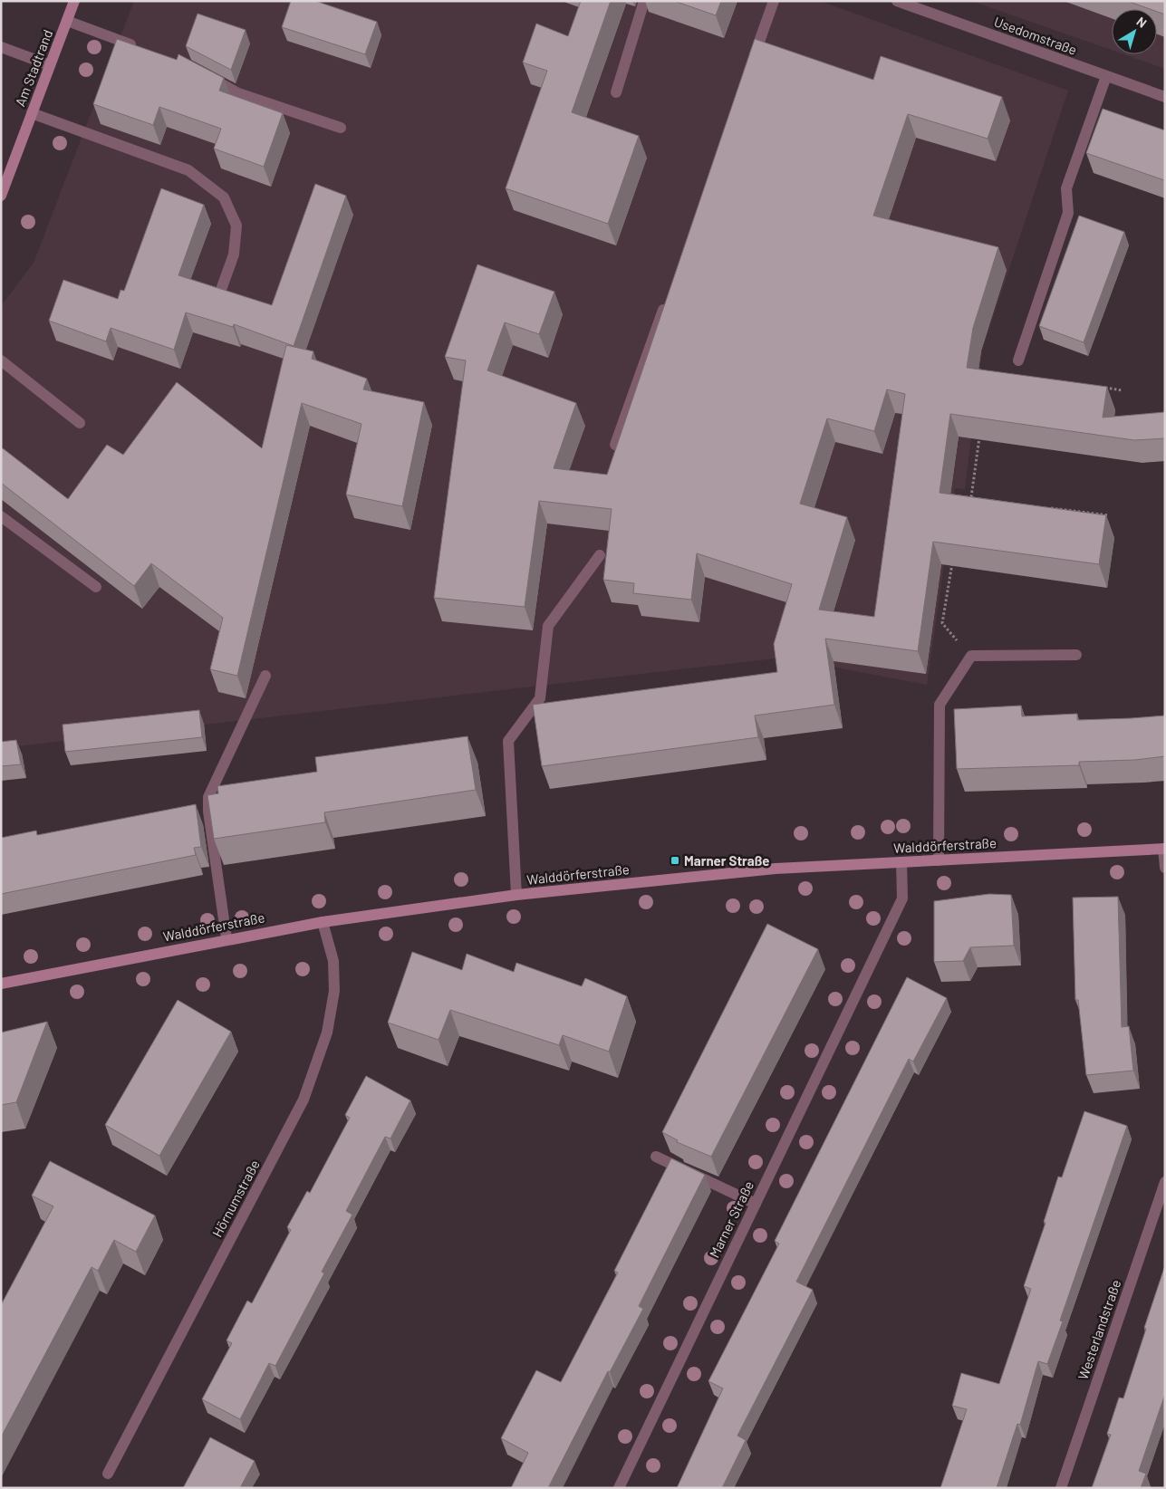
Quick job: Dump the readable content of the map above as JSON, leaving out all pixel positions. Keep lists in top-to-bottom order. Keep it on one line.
{"streets":{"street":["Usedomstraße","Am Stadtrand","Walddörferstraße","Hörnumstraße","Marner Straße","Westerlandstraße"]},"crossings":[["Walddörferstraße","Hörnumstraße"],["Walddörferstraße","Marner Straße"]],"places":{"transit":["Marner Straße"]},"north":"top right"}
